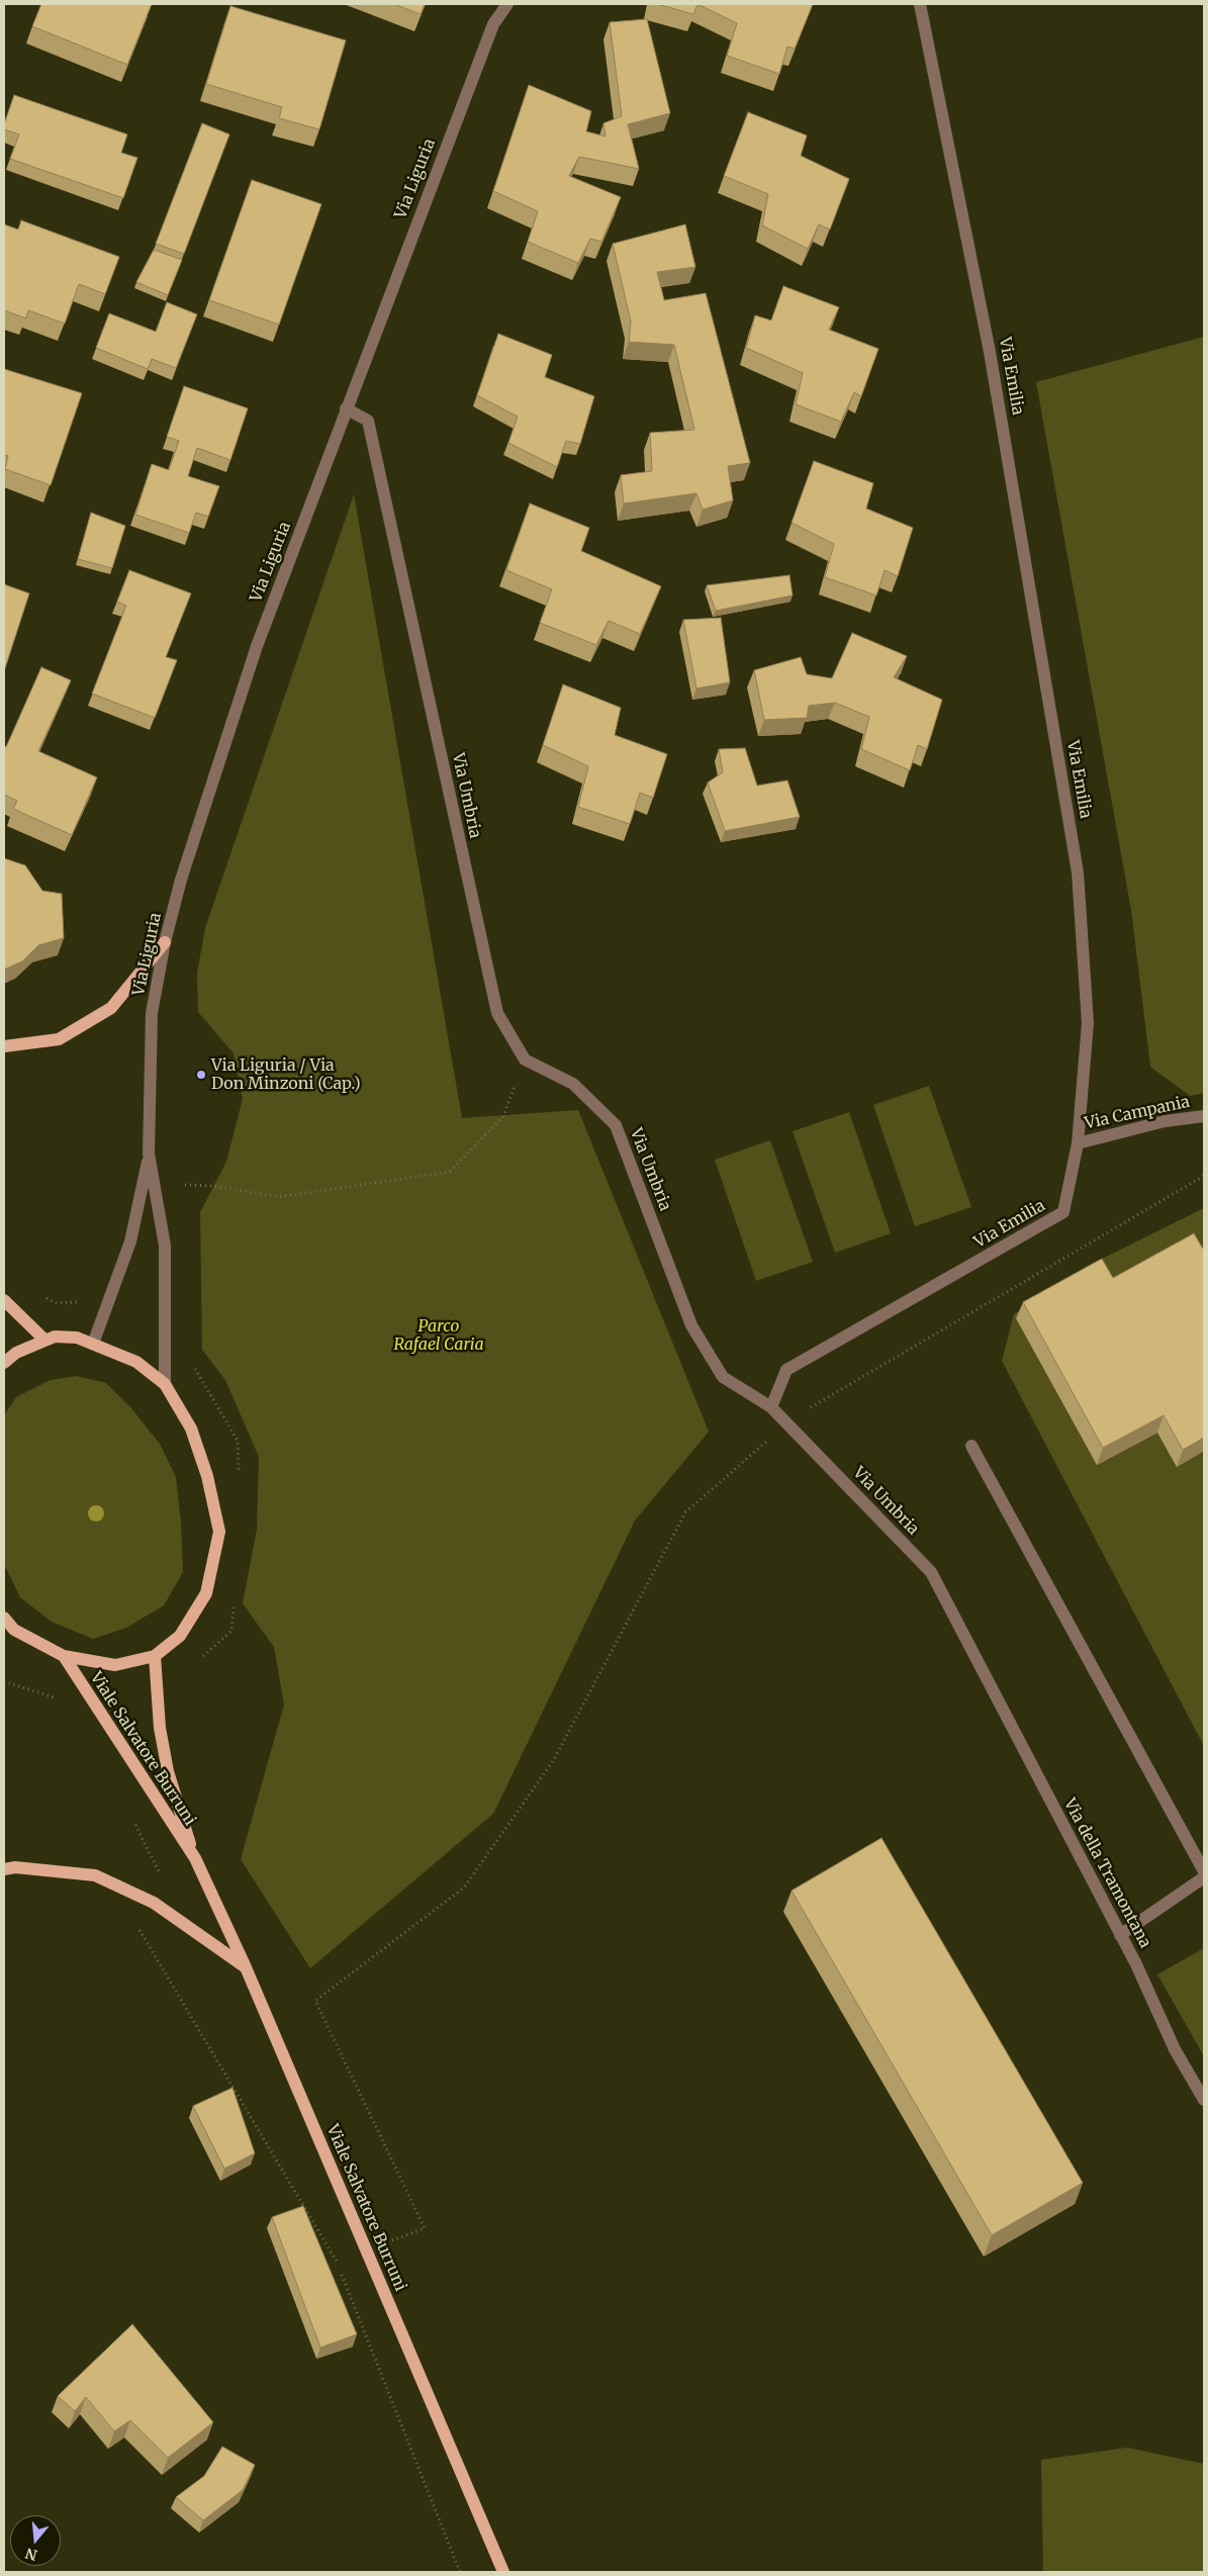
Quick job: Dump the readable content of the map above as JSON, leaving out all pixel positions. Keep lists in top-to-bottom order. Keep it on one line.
{"streets":{"main road":["Viale Salvatore Burruni"],"street":["Via Liguria","Via Emilia","Via Umbria","Via Campania","Via della Tramontana"]},"crossings":[["Via Liguria","Via Umbria"],["Via Emilia","Via Umbria"],["Via Emilia","Via Campania"],["Via Umbria","Via della Tramontana"]],"parks":["Parco Rafael Caria"],"places":["Via Liguria / Via Don Minzoni (Cap.)"],"north":"bottom"}
